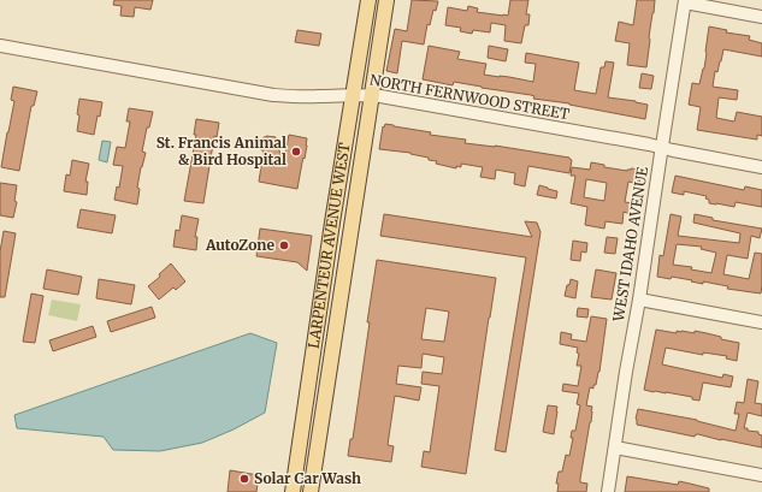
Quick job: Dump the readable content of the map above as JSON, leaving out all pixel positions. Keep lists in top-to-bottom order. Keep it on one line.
{"streets":{"main road":["LARPENTEUR AVENUE WEST"],"street":["NORTH FERNWOOD STREET","WEST IDAHO AVENUE"]},"crossings":[["NORTH FERNWOOD STREET","WEST IDAHO AVENUE"],["NORTH FERNWOOD STREET","LARPENTEUR AVENUE WEST"]],"places":["St. Francis Animal & Bird Hospital","AutoZone","Solar Car Wash"]}
